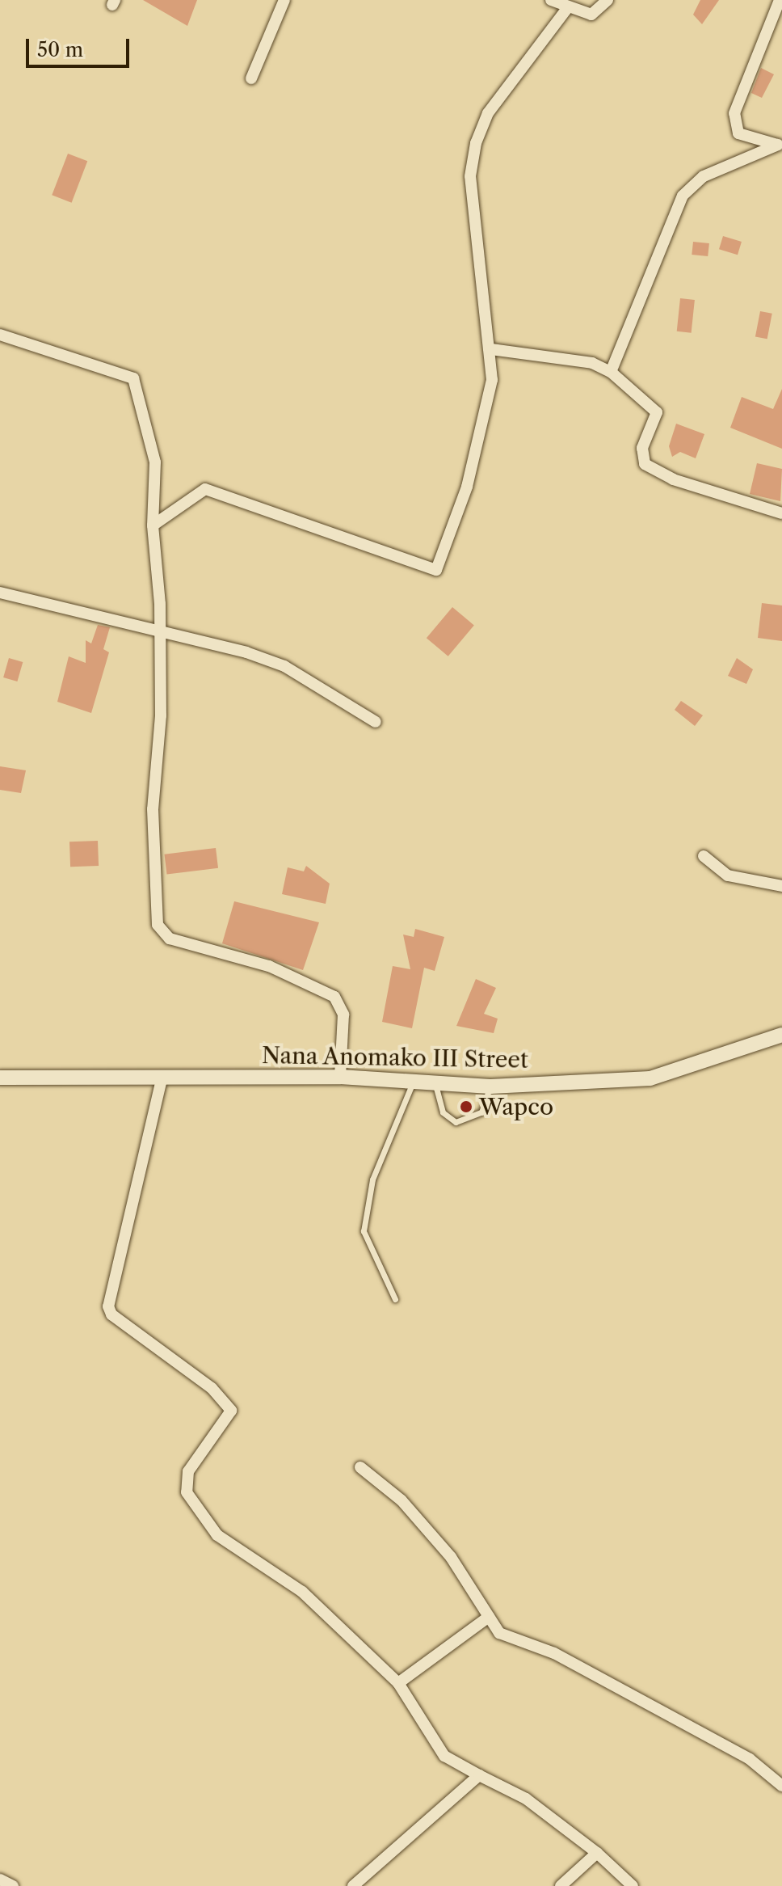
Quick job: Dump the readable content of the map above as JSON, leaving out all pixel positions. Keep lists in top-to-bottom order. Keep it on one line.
{"streets":{"street":["Nana Anomako III Street"]},"places":["Wapco"],"scale_bar":"50 m"}
